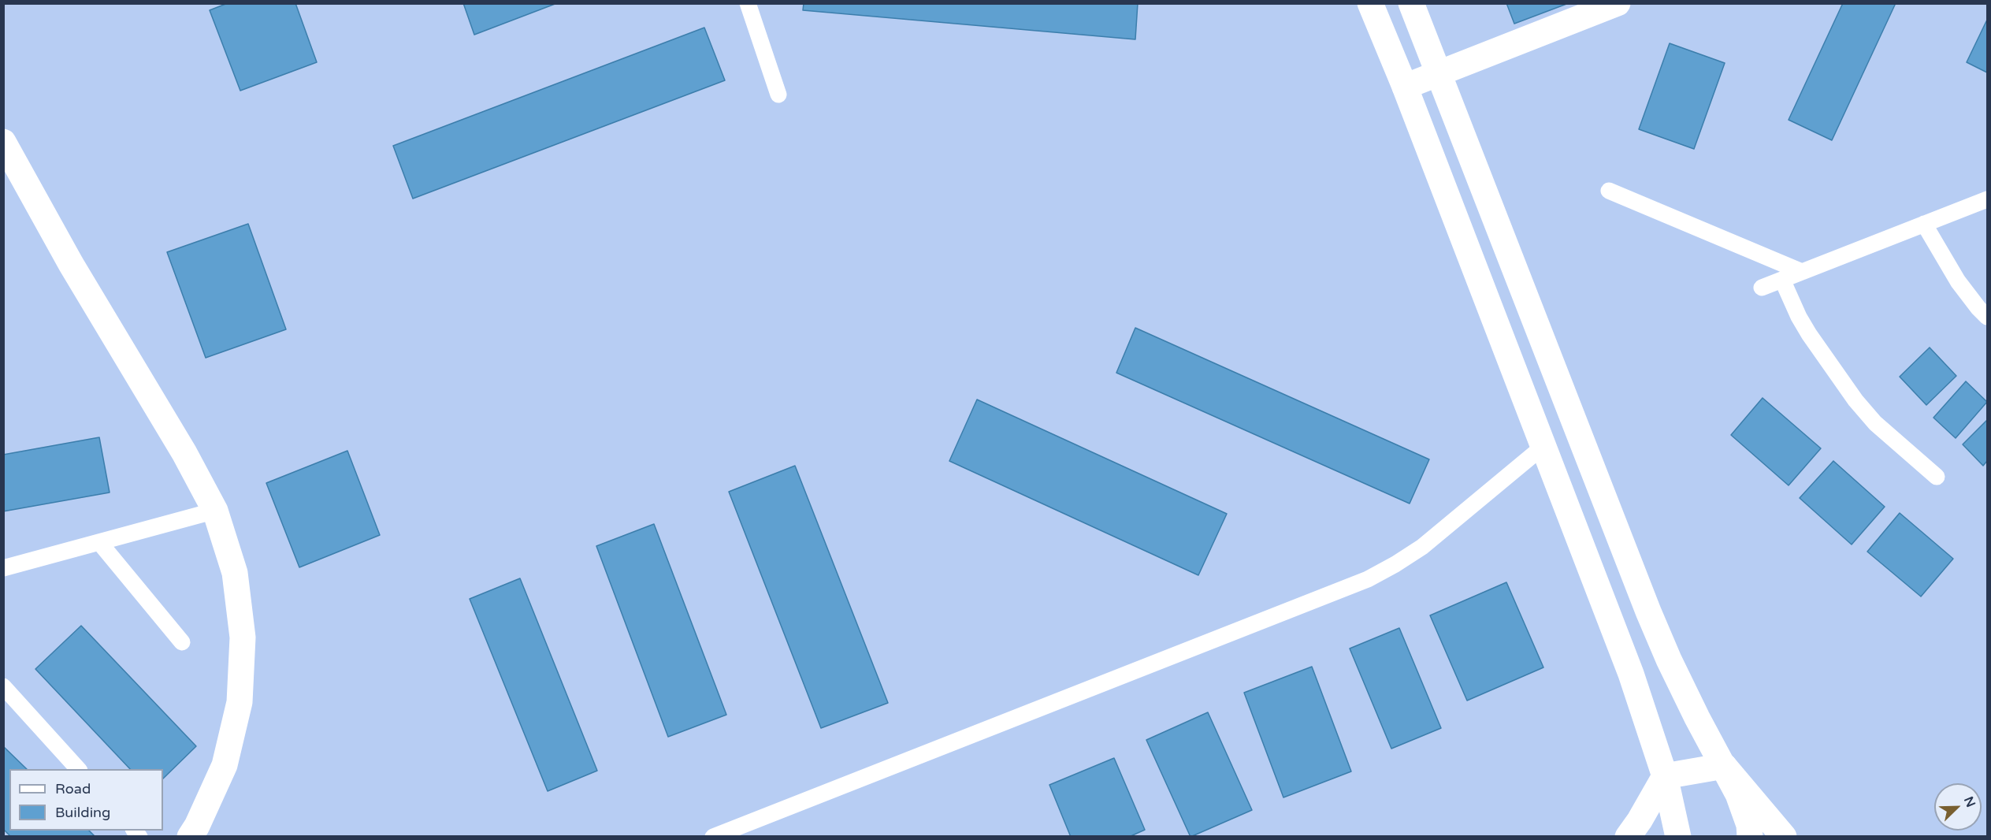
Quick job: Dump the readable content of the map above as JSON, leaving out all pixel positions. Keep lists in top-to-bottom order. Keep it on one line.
{"legend":["Road","Building"],"north":"top right"}
